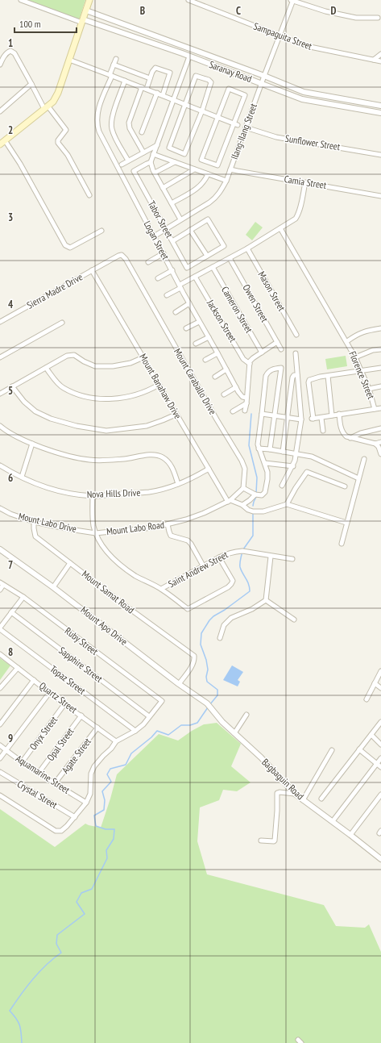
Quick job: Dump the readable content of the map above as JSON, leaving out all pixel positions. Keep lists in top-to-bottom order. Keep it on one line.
{"streets":{"street":["Sampaguita Street","Saranay Road","Ilang-Ilang Street","Sunflower Street","Camia Street","Tabor Street","Logan Street","Sierra Madre Drive","Mason Street","Owen Street","Cameron Street","Jackson Street","Florence Street","Mount Caraballo Drive","Mount Banahaw Drive","Nova Hills Drive","Mount Labo Drive","Mount Labo Road","Saint Andrew Street","Mount Samat Road","Mount Apo Drive","Ruby Street","Sapphire Street","Topaz Street","Quartz Street","Onyx Street","Opal Street","Agate Street","Aquamarine Street","Bagbaguin Road","Crystal Street"]},"crossings":[["Sampaguita Street","Ilang-Ilang Street"],["Saranay Road","Ilang-Ilang Street"],["Ilang-Ilang Street","Sunflower Street"],["Ilang-Ilang Street","Camia Street"],["Ilang-Ilang Street","Tabor Street"],["Ilang-Ilang Street","Logan Street"],["Sierra Madre Drive","Mount Caraballo Drive"],["Sierra Madre Drive","Mount Banahaw Drive"],["Mount Banahaw Drive","Nova Hills Drive"],["Mount Banahaw Drive","Mount Labo Road"],["Mount Labo Drive","Mount Labo Road"],["Mount Labo Drive","Mount Samat Road"],["Mount Samat Road","Mount Apo Drive"],["Mount Apo Drive","Bagbaguin Road"],["Ruby Street","Sapphire Street"],["Quartz Street","Onyx Street"],["Quartz Street","Opal Street"],["Quartz Street","Agate Street"],["Onyx Street","Aquamarine Street"],["Opal Street","Aquamarine Street"],["Agate Street","Aquamarine Street"]],"scale_bar":"100 m","grid":{"columns":["B","C","D"],"rows":["1","2","3","4","5","6","7","8","9"]}}
